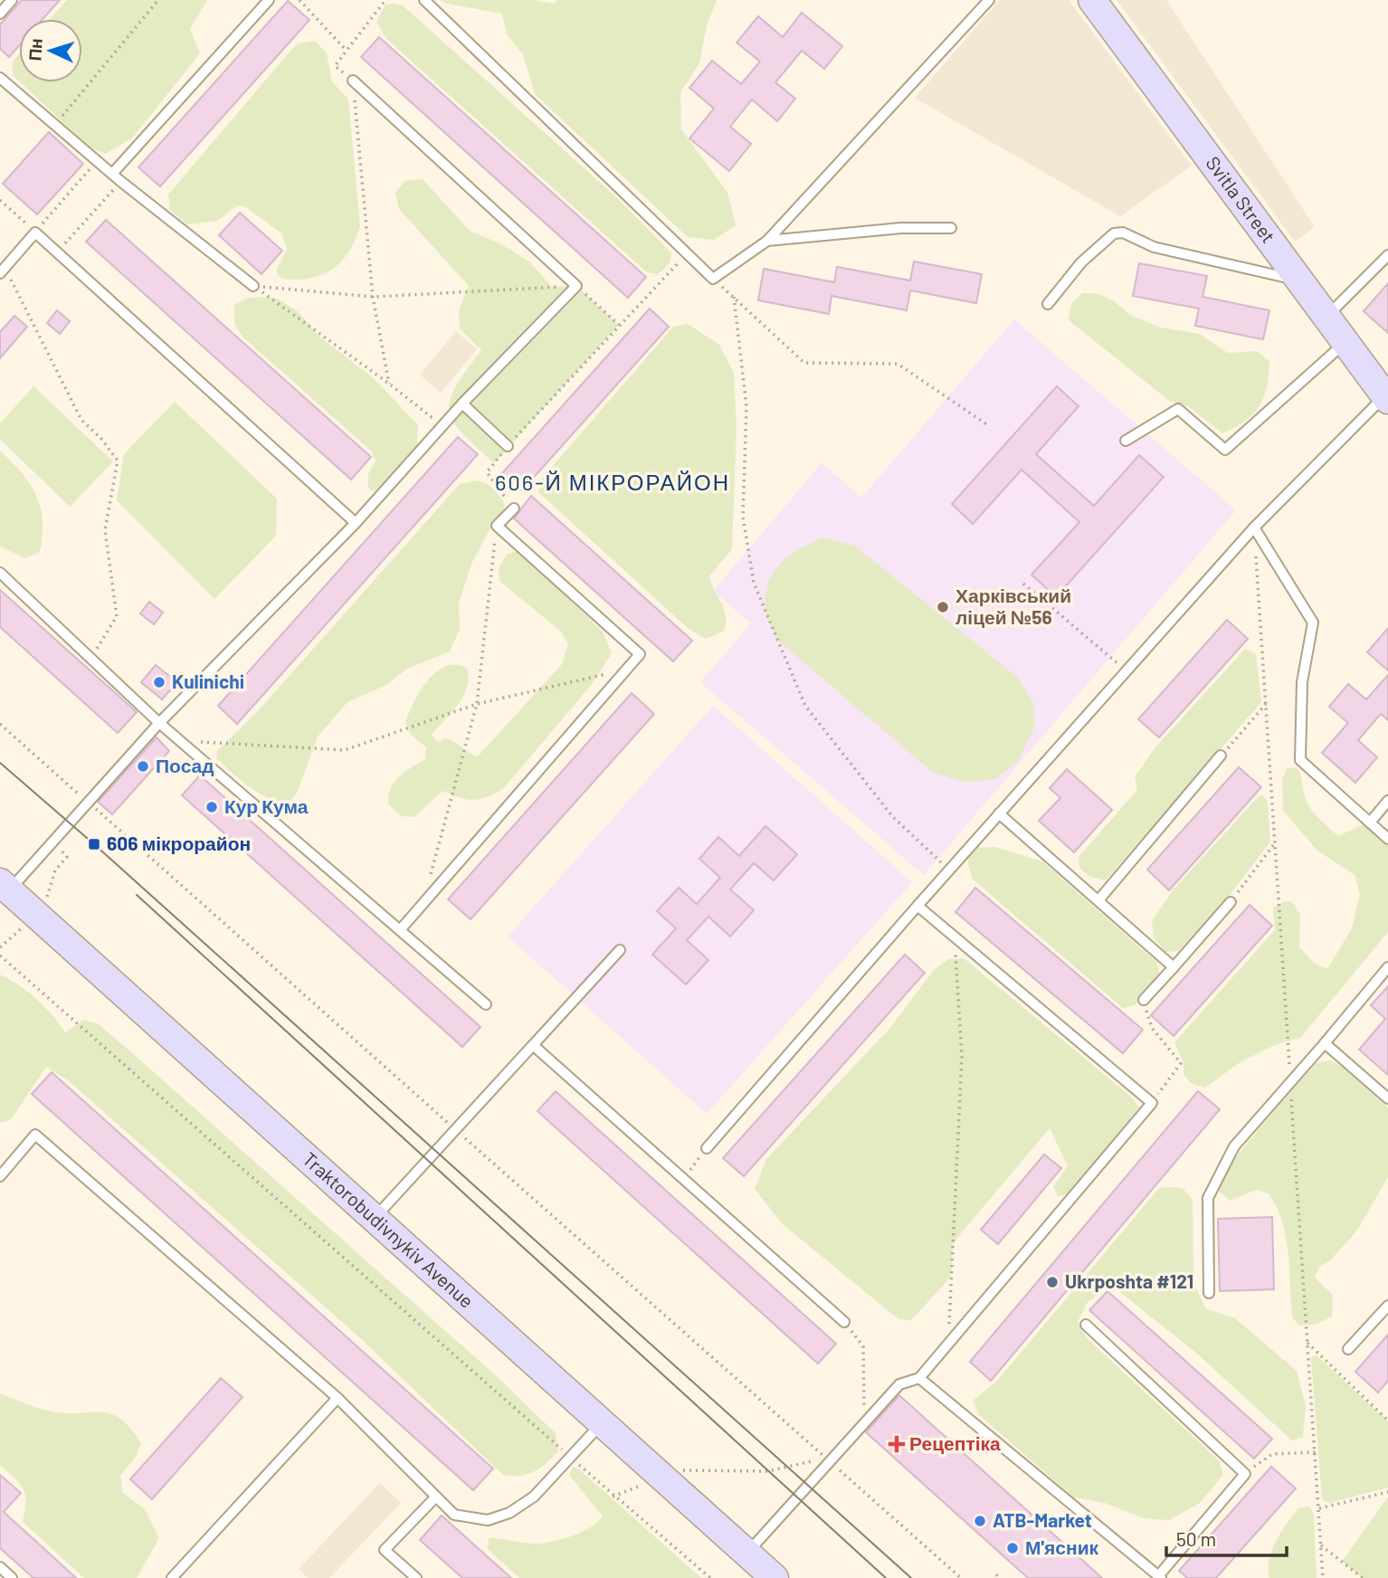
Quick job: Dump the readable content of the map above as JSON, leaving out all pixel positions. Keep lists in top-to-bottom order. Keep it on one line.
{"streets":{"main road":["Svitla Street","Traktorobudivnykiv Avenue"]},"districts":["606-Й МІКРОРАЙОН"],"places":{"other":["Харківський ліцей №56","Kulinichi","Посад","Кур Кума","Ukrposhta #121","ATB-Market","М'ясник"],"transit":["606 мікрорайон"],"health":["Рецептіка"]},"scale_bar":"50 m","north":"left"}
